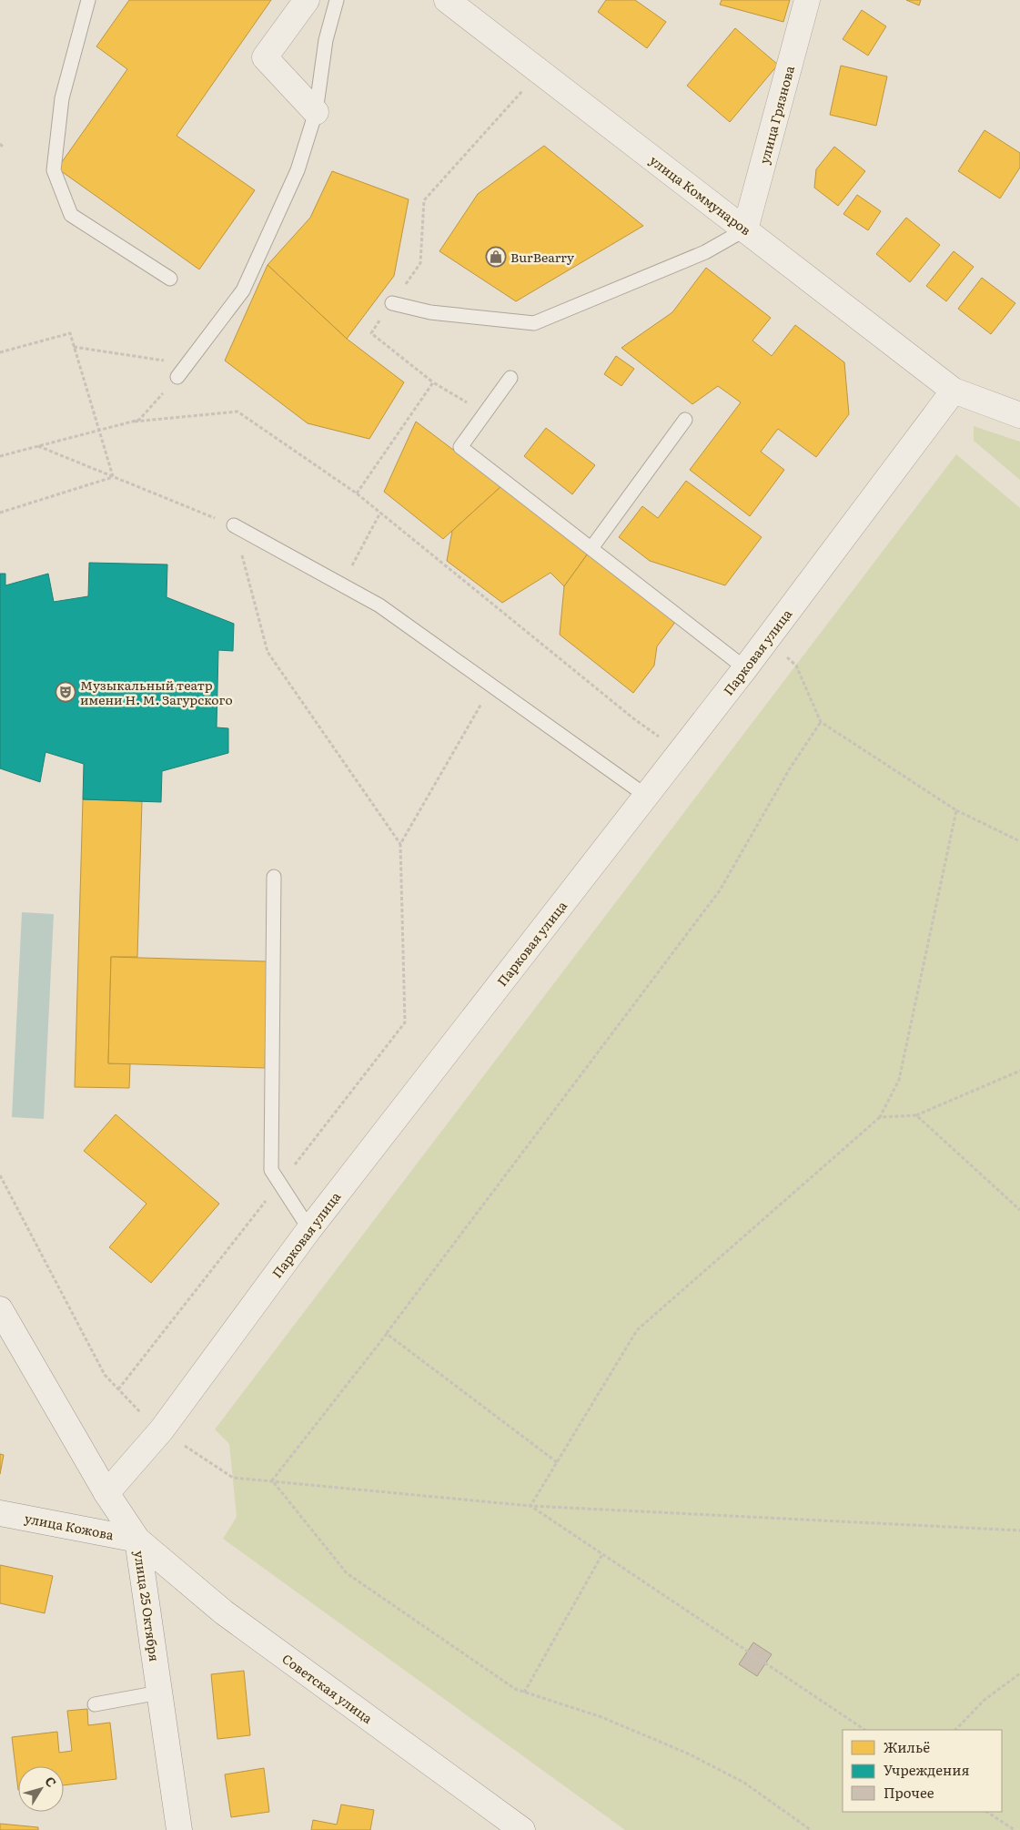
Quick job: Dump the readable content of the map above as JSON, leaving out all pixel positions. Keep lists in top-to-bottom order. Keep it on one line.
{"streets":{"street":["улица Грязнова","улица Коммунаров","Парковая улица","улица Кожова","улица 25 Октября","Советская улица"]},"crossings":[["улица Грязнова","улица Коммунаров"],["улица Коммунаров","Парковая улица"],["Парковая улица","улица 25 Октября"],["улица Кожова","улица 25 Октября"],["улица Кожова","Советская улица"],["улица 25 Октября","Советская улица"]],"places":{"shop":["BurBearry"],"theatre":["Музыкальный театр имени Н. М. Загурского"]},"legend":["Жильё","Учреждения","Прочее"],"north":"top right"}
